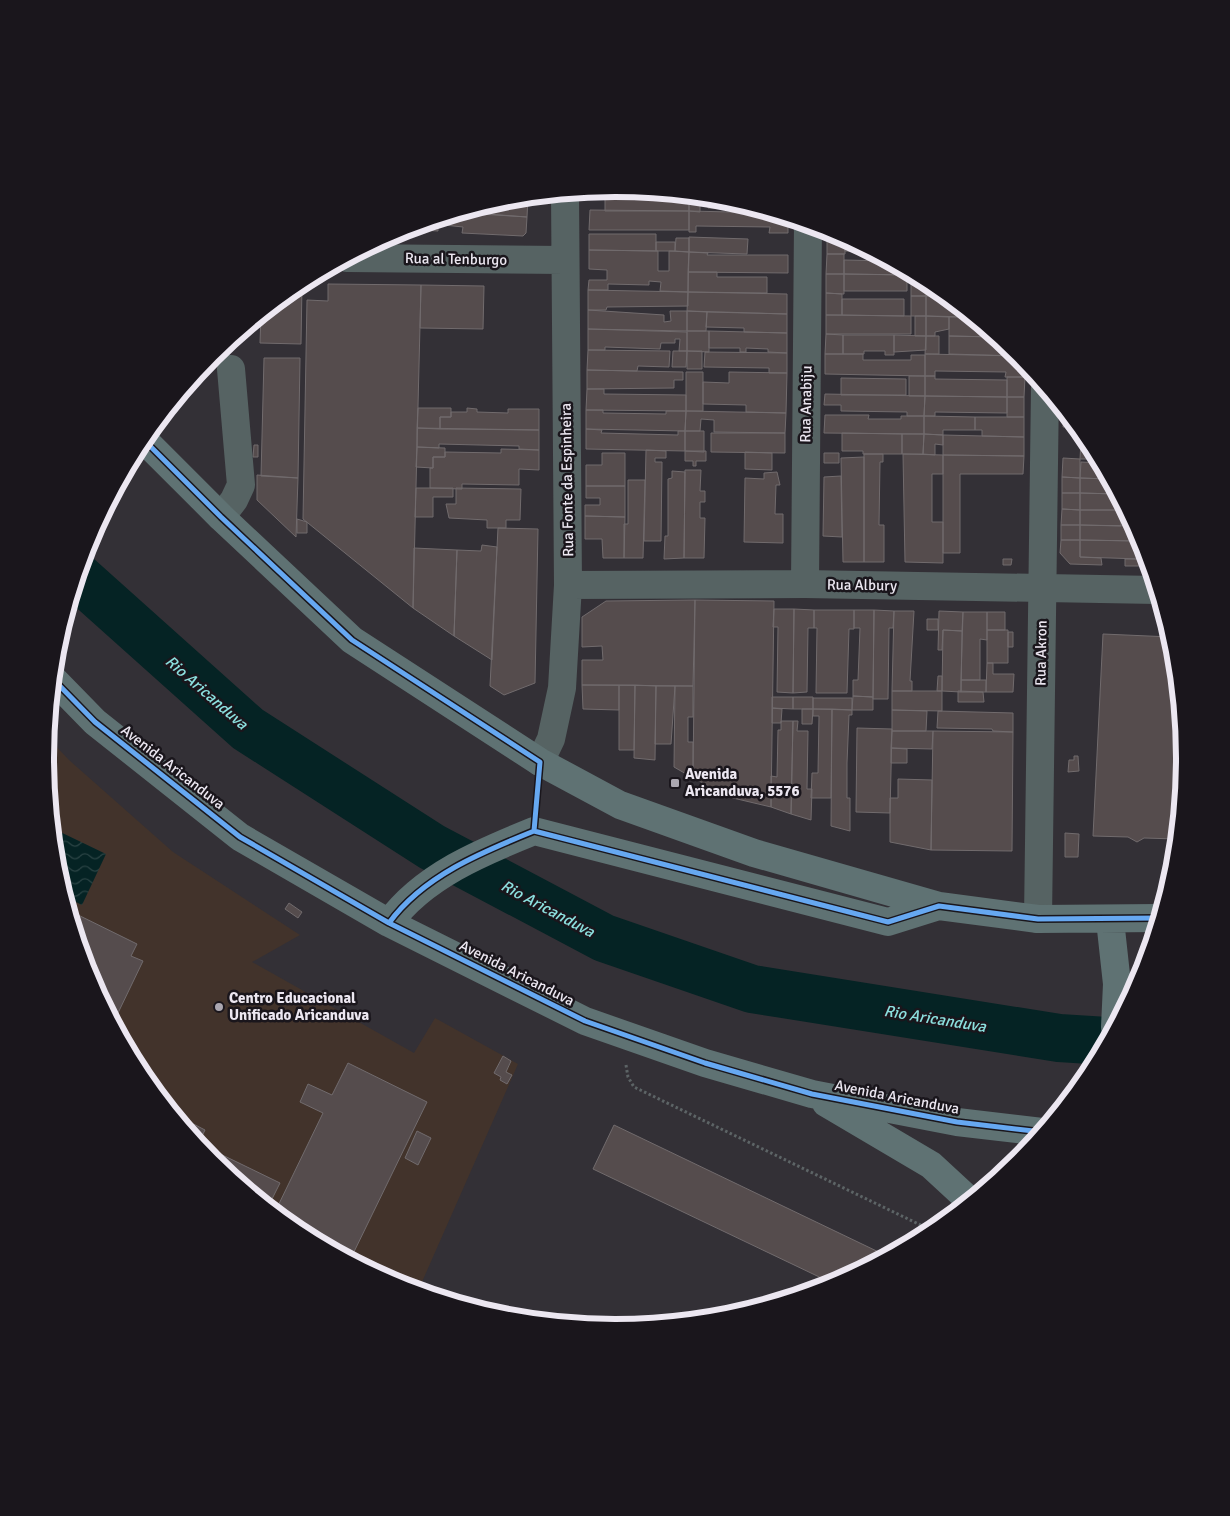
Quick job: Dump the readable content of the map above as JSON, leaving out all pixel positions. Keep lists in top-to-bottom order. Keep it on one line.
{"streets":{"highway":["Avenida Aricanduva"],"street":["Rua al Tenburgo","Rua Anabiju","Rua Fonte da Espinheira","Rua Albury","Rua Akron"]},"crossings":[["Rua al Tenburgo","Rua Fonte da Espinheira"],["Rua Anabiju","Rua Albury"],["Rua Fonte da Espinheira","Rua Albury"],["Rua Albury","Rua Akron"]],"water":["Rio Aricanduva"],"places":{"transit":["Avenida Aricanduva, 5576"],"other":["Centro Educacional Unificado Aricanduva"]}}
